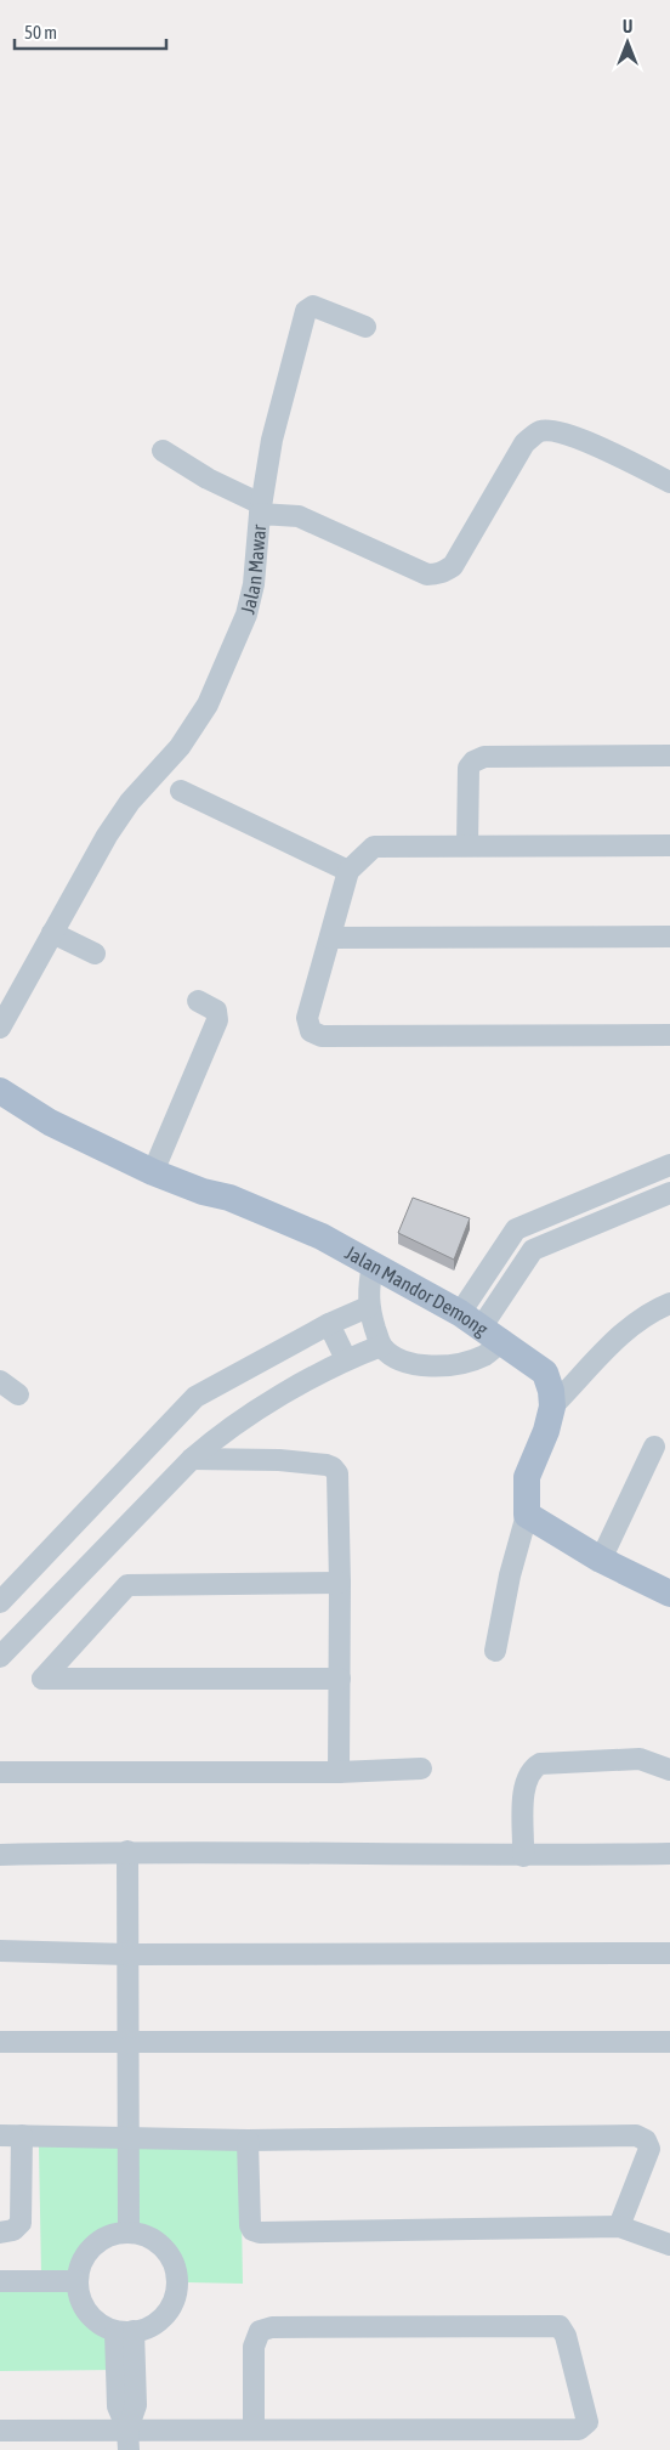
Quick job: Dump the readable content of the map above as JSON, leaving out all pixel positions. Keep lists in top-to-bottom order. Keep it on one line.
{"streets":{"main road":["Jalan Mandor Demong"],"street":["Jalan Mawar"]},"scale_bar":"50 m","north":"top"}
